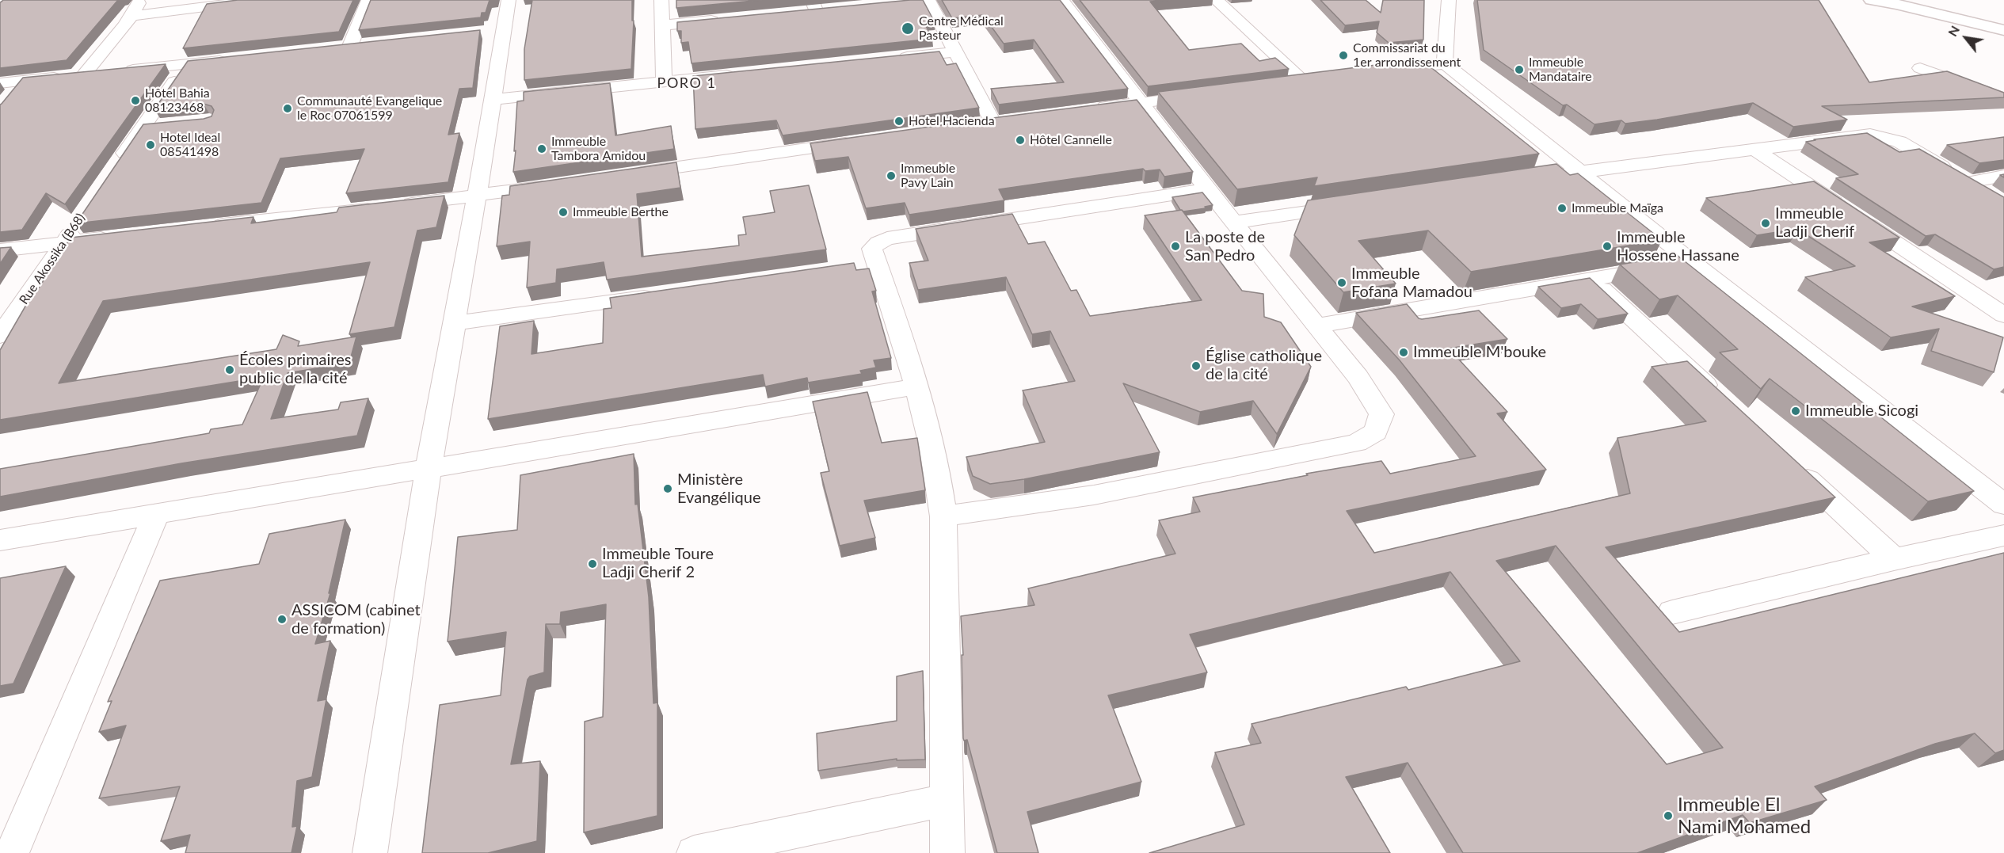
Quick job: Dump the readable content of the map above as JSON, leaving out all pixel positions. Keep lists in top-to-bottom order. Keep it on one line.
{"streets":{"street":["Rue Akossika (B68)"]},"districts":["PORO 1"],"places":["Centre Médical Pasteur","Commissariat du 1er arrondissement","Immeuble Mandataire","Hôtel Bahia 08123468","Communauté Evangelique le Roc 07061599","Hotel Hacienda","Hôtel Cannelle","Hotel Ideal 08541498","Immeuble Tambora Amidou","Immeuble Pavy Lain","Immeuble Maïga","Immeuble Berthe","Immeuble Ladji Cherif","La poste de San Pedro","Immeuble Hossene Hassane","Immeuble Fofana Mamadou","Immeuble M'bouke","Église catholique de la cité","Écoles primaires public de la cité","Immeuble Sicogi","Ministère Evangélique","Immeuble Toure Ladji Cherif 2","ASSICOM (cabinet de formation)","Immeuble El Nami Mohamed"],"north":"top left"}
